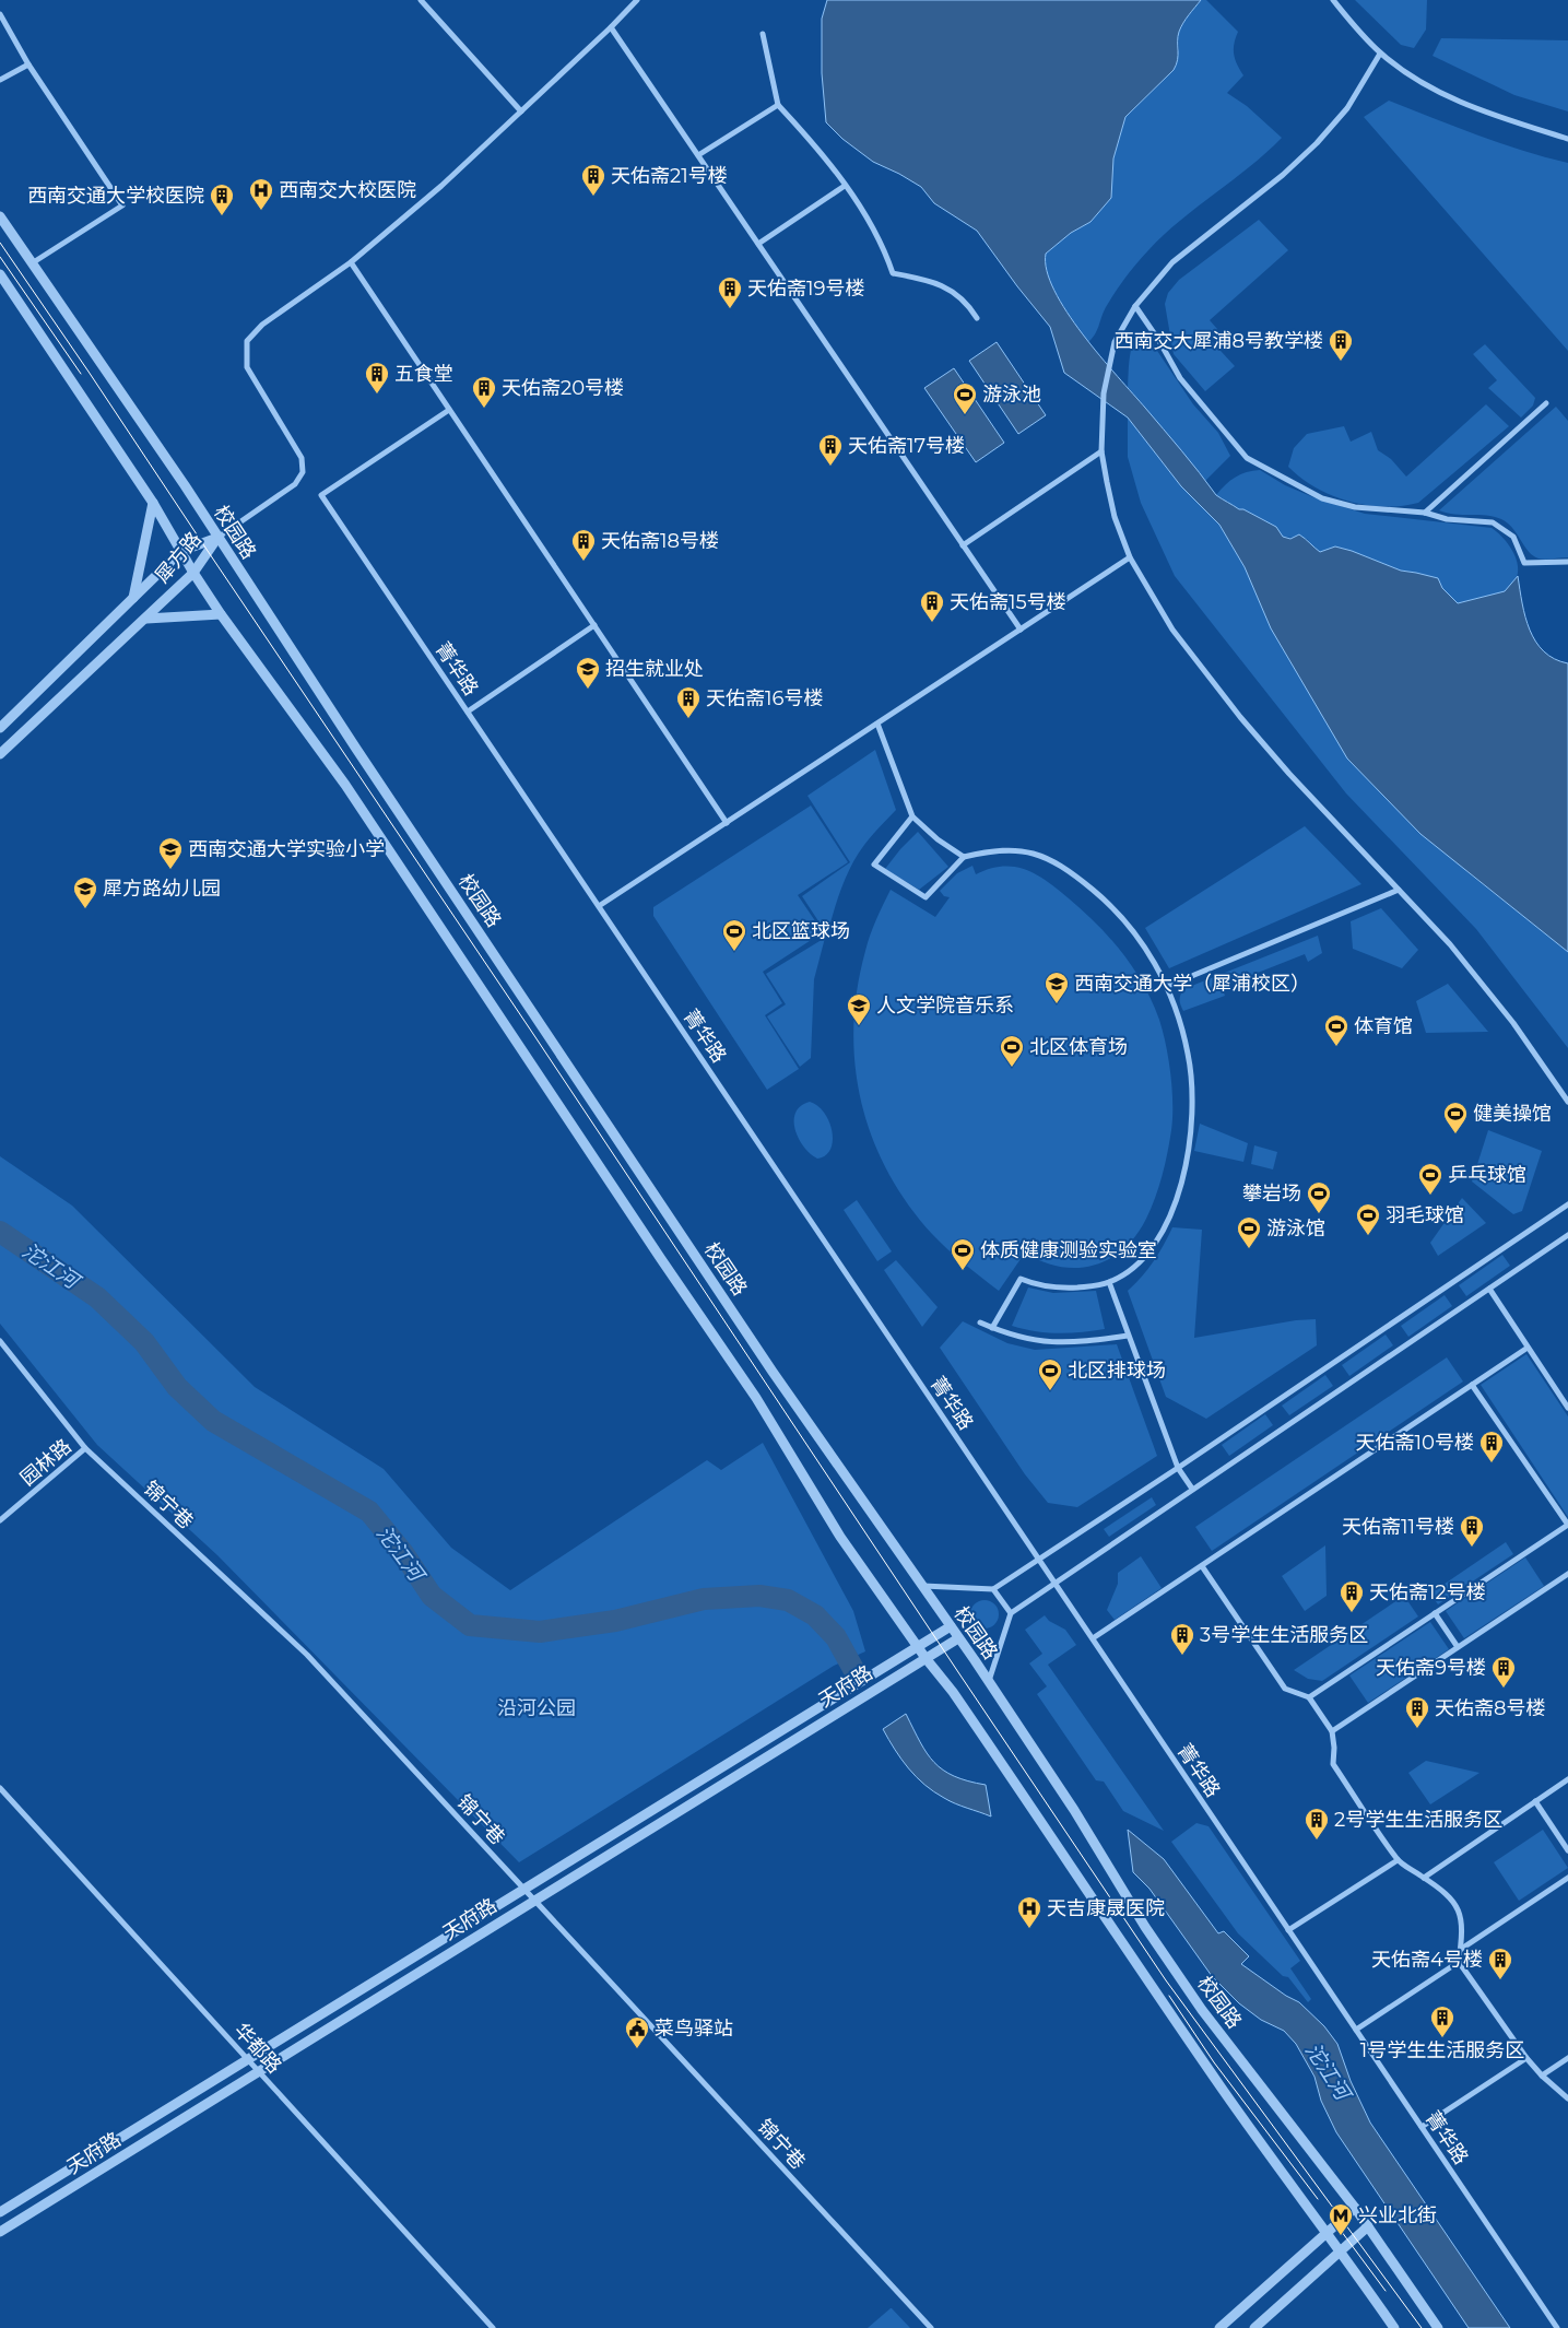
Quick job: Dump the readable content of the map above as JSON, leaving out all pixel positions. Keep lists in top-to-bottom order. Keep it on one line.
{"streets":{"street":["校园路","犀方路","菁华路","园林路","锦宁巷","天府路","华都路"]},"crossings":[["校园路","犀方路"],["校园路","天府路"],["园林路","锦宁巷"],["锦宁巷","天府路"],["天府路","华都路"]],"water":["沱江河"],"parks":["沿河公园"],"places":{"building":["天佑斋21号楼","西南交通大学校医院","天佑斋19号楼","西南交大犀浦8号教学楼","五食堂","天佑斋20号楼","天佑斋17号楼","天佑斋18号楼","天佑斋15号楼","天佑斋16号楼","天佑斋10号楼","天佑斋11号楼","天佑斋12号楼","3号学生生活服务区","天佑斋9号楼","天佑斋8号楼","2号学生生活服务区","天佑斋4号楼","1号学生生活服务区"],"hospital":["西南交大校医院","天吉康晟医院"],"sports":["游泳池","北区篮球场","体育馆","北区体育场","健美操馆","乒乓球馆","攀岩场","羽毛球馆","游泳馆","体质健康测验实验室","北区排球场"],"school or university":["招生就业处","西南交通大学实验小学","犀方路幼儿园","西南交通大学（犀浦校区）","人文学院音乐系"],"public building":["菜鸟驿站"],"metro station":["兴业北街"]}}
